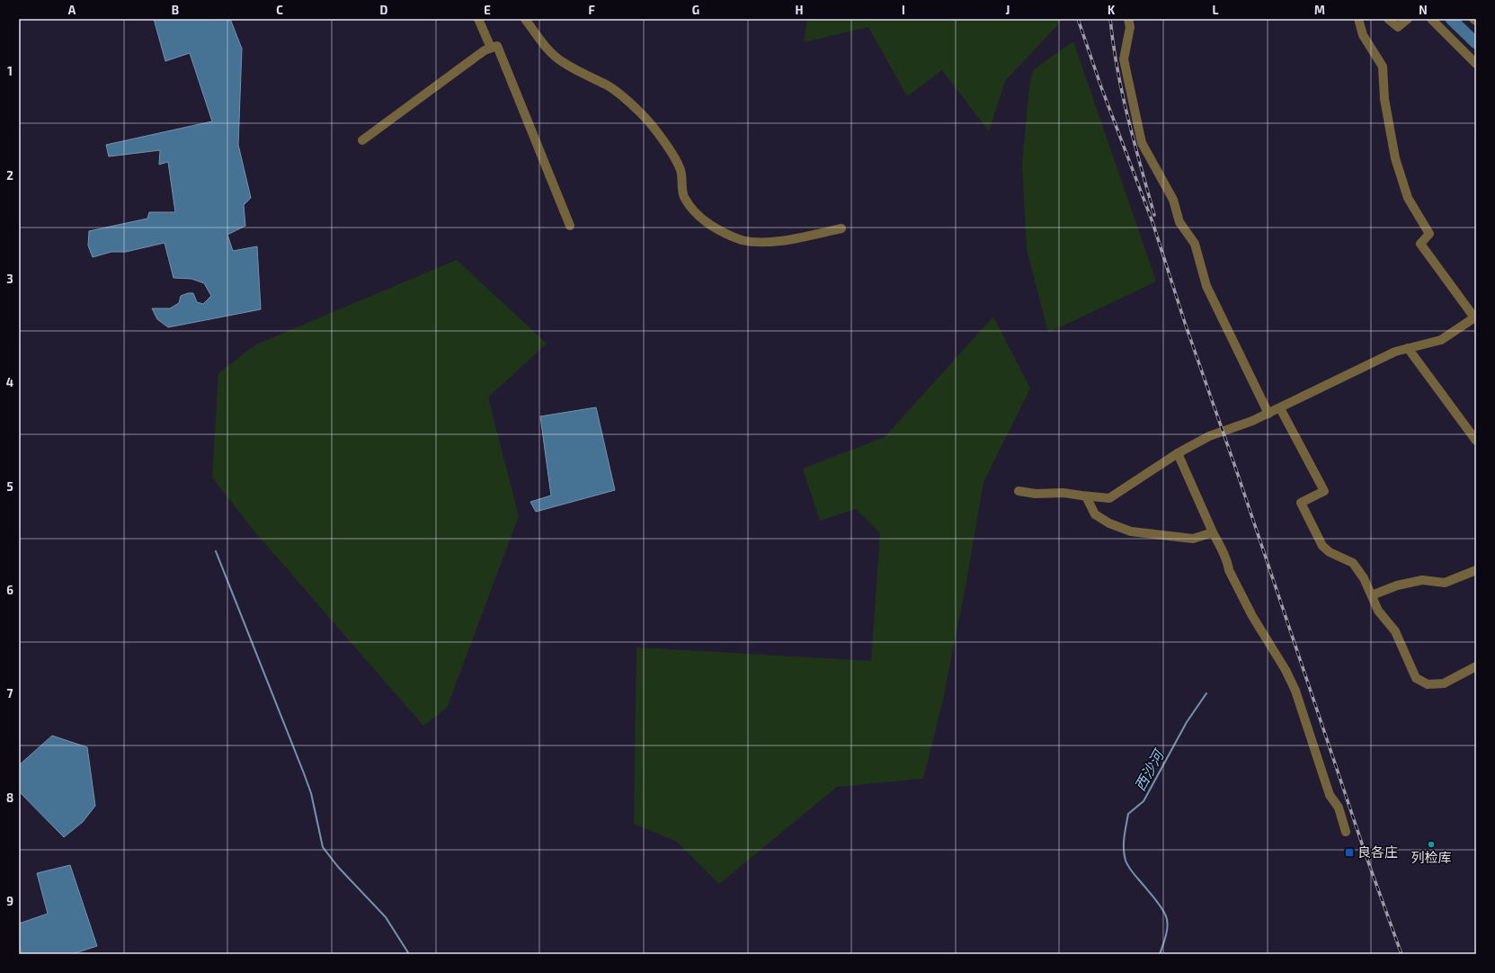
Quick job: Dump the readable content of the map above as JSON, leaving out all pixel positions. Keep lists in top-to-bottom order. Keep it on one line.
{"water":["西沙河"],"places":{"other":["列检库"],"transit":["良各庄"]},"grid":{"columns":["A","B","C","D","E","F","G","H","I","J","K","L","M","N"],"rows":["1","2","3","4","5","6","7","8","9"]}}
